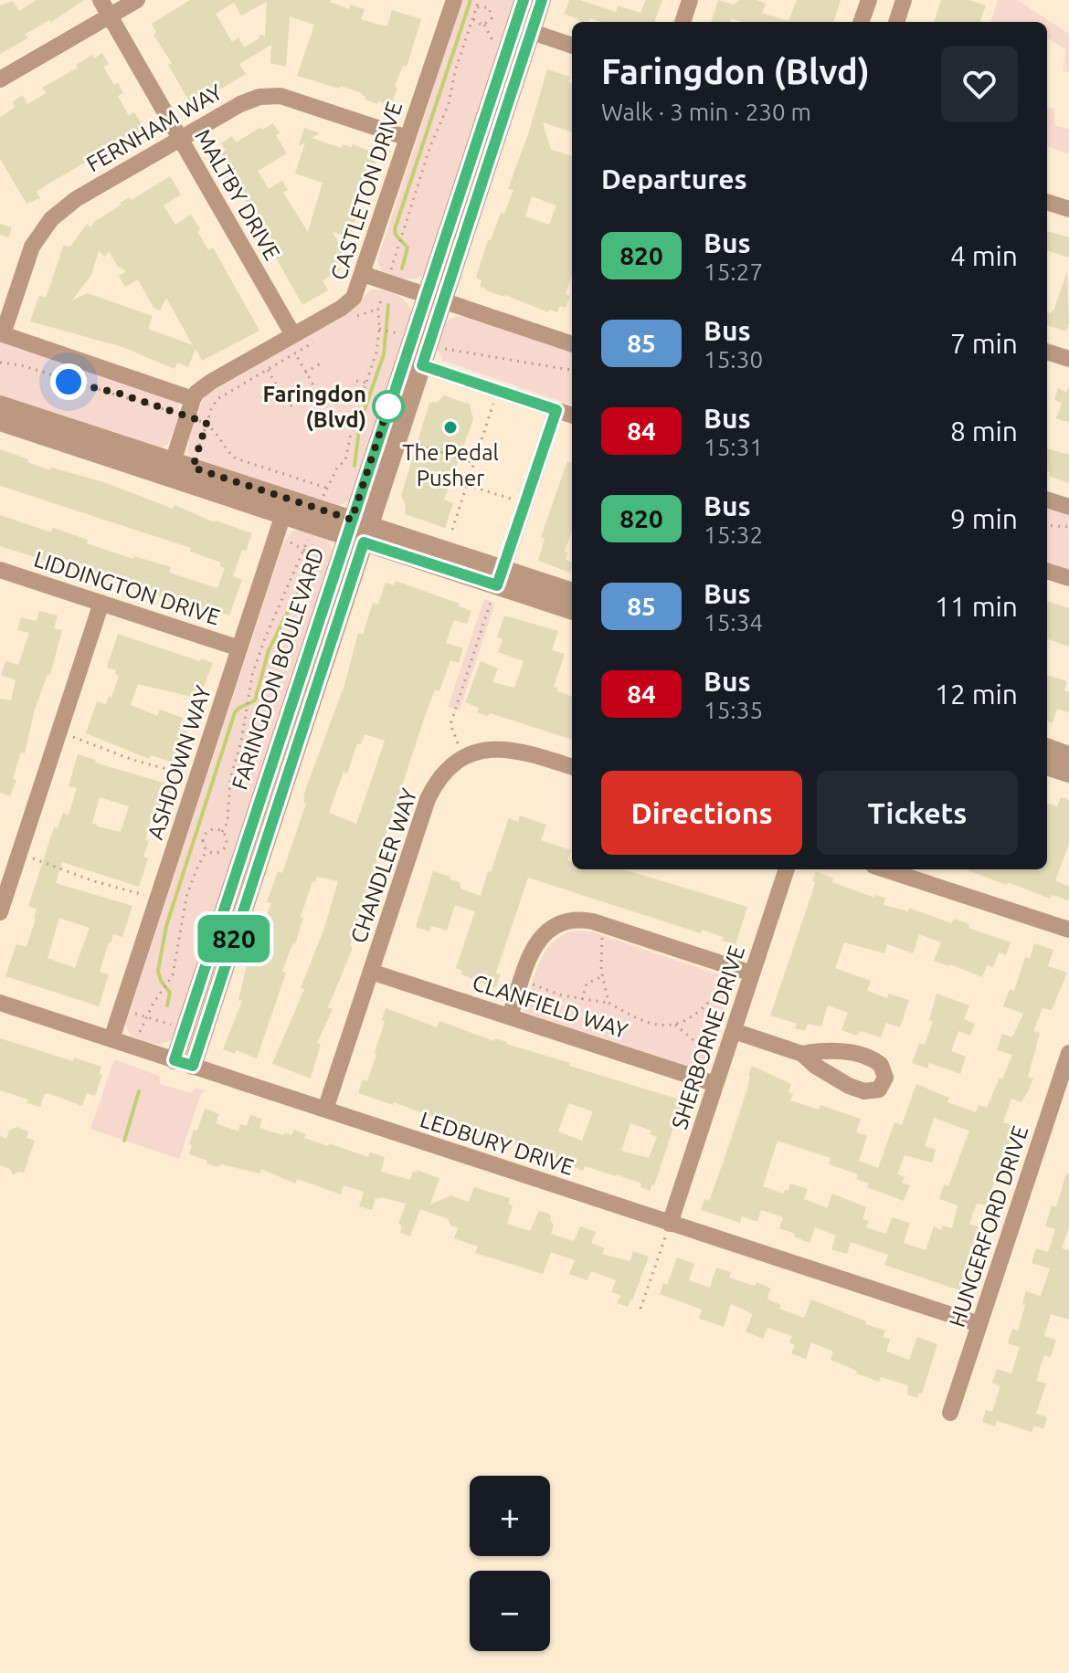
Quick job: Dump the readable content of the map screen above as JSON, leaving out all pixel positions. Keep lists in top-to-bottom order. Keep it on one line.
{"streets":{"street":["FERNHAM WAY","CASTLETON DRIVE","MALTBY DRIVE","LIDDINGTON DRIVE","FARINGDON BOULEVARD","ASHDOWN WAY","CHANDLER WAY","CLANFIELD WAY","SHERBORNE DRIVE","LEDBURY DRIVE","HUNGERFORD DRIVE"]},"crossings":[["FERNHAM WAY","CASTLETON DRIVE"],["FERNHAM WAY","MALTBY DRIVE"],["CASTLETON DRIVE","MALTBY DRIVE"],["LIDDINGTON DRIVE","ASHDOWN WAY"],["FARINGDON BOULEVARD","LEDBURY DRIVE"],["ASHDOWN WAY","LEDBURY DRIVE"],["CHANDLER WAY","CLANFIELD WAY"],["CHANDLER WAY","LEDBURY DRIVE"],["CLANFIELD WAY","SHERBORNE DRIVE"],["SHERBORNE DRIVE","LEDBURY DRIVE"],["LEDBURY DRIVE","HUNGERFORD DRIVE"]],"places":["Faringdon (Blvd)","The Pedal Pusher"],"lines":["bus line 820"],"page":{"on_map":"820","heading":[["Faringdon (Blvd)","Walk · 3 min · 230 m"],"Departures"],"list":[{"mark":"820","name":"Bus","note":"15:27","value":"4 min"},{"mark":"85","name":"Bus","note":"15:30","value":"7 min"},{"mark":"84","name":"Bus","note":"15:31","value":"8 min"},{"mark":"820","name":"Bus","note":"15:32","value":"9 min"},{"mark":"85","name":"Bus","note":"15:34","value":"11 min"},{"mark":"84","name":"Bus","note":"15:35","value":"12 min"}],"buttons":["Directions","Tickets"],"map_buttons":["+","−"]}}
